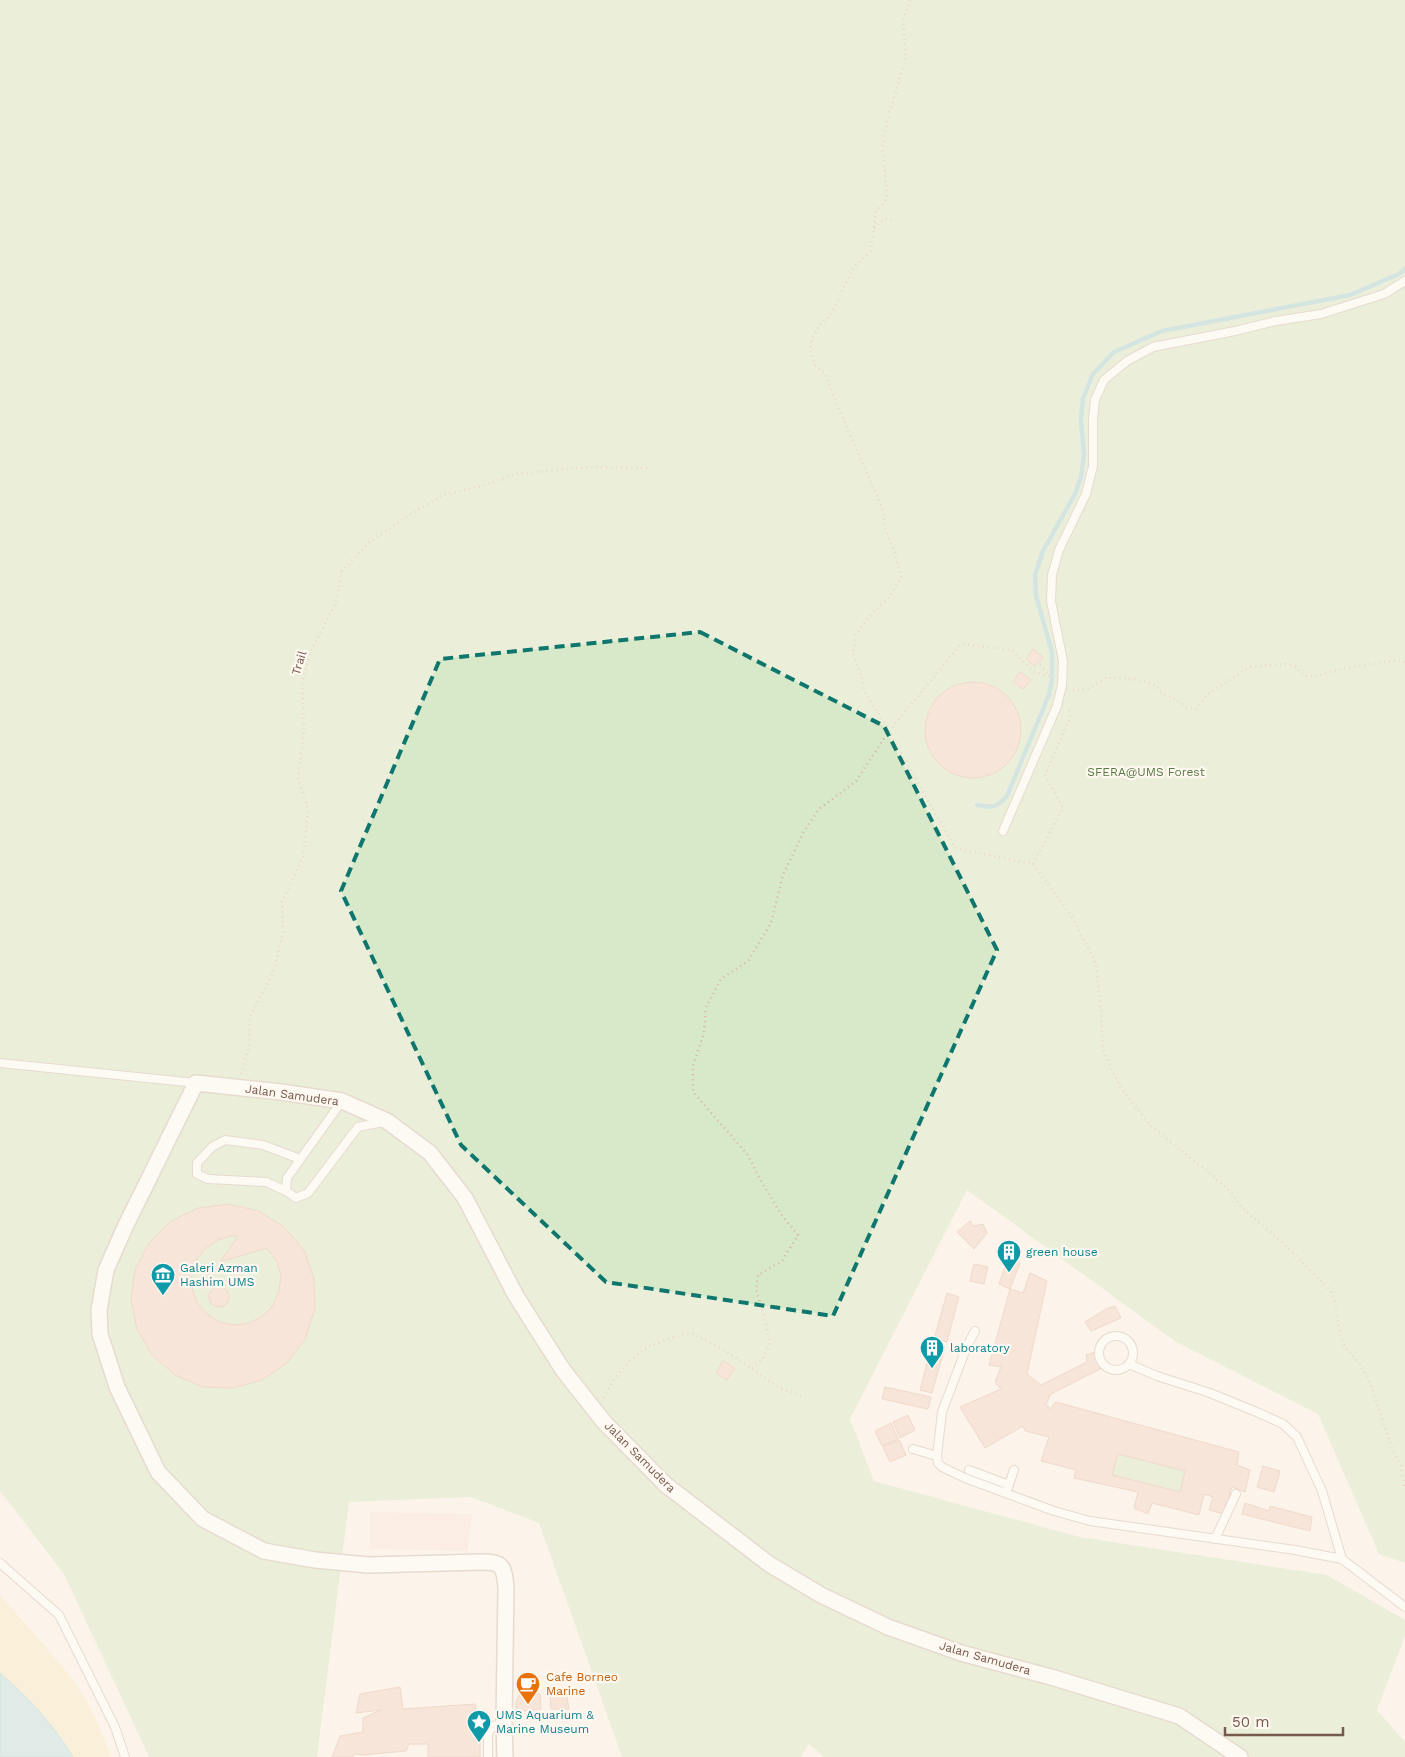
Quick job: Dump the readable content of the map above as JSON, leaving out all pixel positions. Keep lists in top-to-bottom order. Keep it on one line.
{"streets":{"street":["Jalan Samudera"],"path":["Trail"]},"crossings":[["Trail","Jalan Samudera"]],"parks":["SFERA@UMS Forest"],"places":{"building":["green house","laboratory"],"museum":["Galeri Azman Hashim UMS"],"cafe":["Cafe Borneo Marine"],"place":["UMS Aquarium & Marine Museum"]},"scale_bar":"50 m"}
